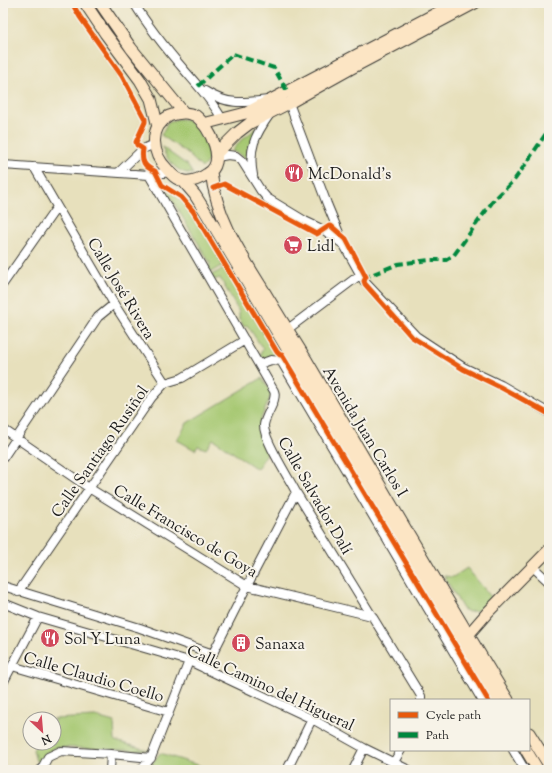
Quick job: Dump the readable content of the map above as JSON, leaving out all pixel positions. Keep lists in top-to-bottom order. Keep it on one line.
{"streets":{"street":["Calle José Rivera","Avenida Juan Carlos I","Calle Santiago Rusiñol","Calle Salvador Dalí","Calle Francisco de Goya","Calle Claudio Coello","Calle Camino del Higueral"]},"crossings":[["Calle José Rivera","Calle Santiago Rusiñol"],["Calle Santiago Rusiñol","Calle Salvador Dalí"],["Calle Santiago Rusiñol","Calle Francisco de Goya"],["Calle Santiago Rusiñol","Calle Camino del Higueral"],["Calle Salvador Dalí","Calle Francisco de Goya"]],"places":{"restaurant":["McDonald's","Sol Y Luna"],"supermarket":["Lidl"],"building":["Sanaxa"]},"legend":["Cycle path","Path"],"north":"bottom right"}
